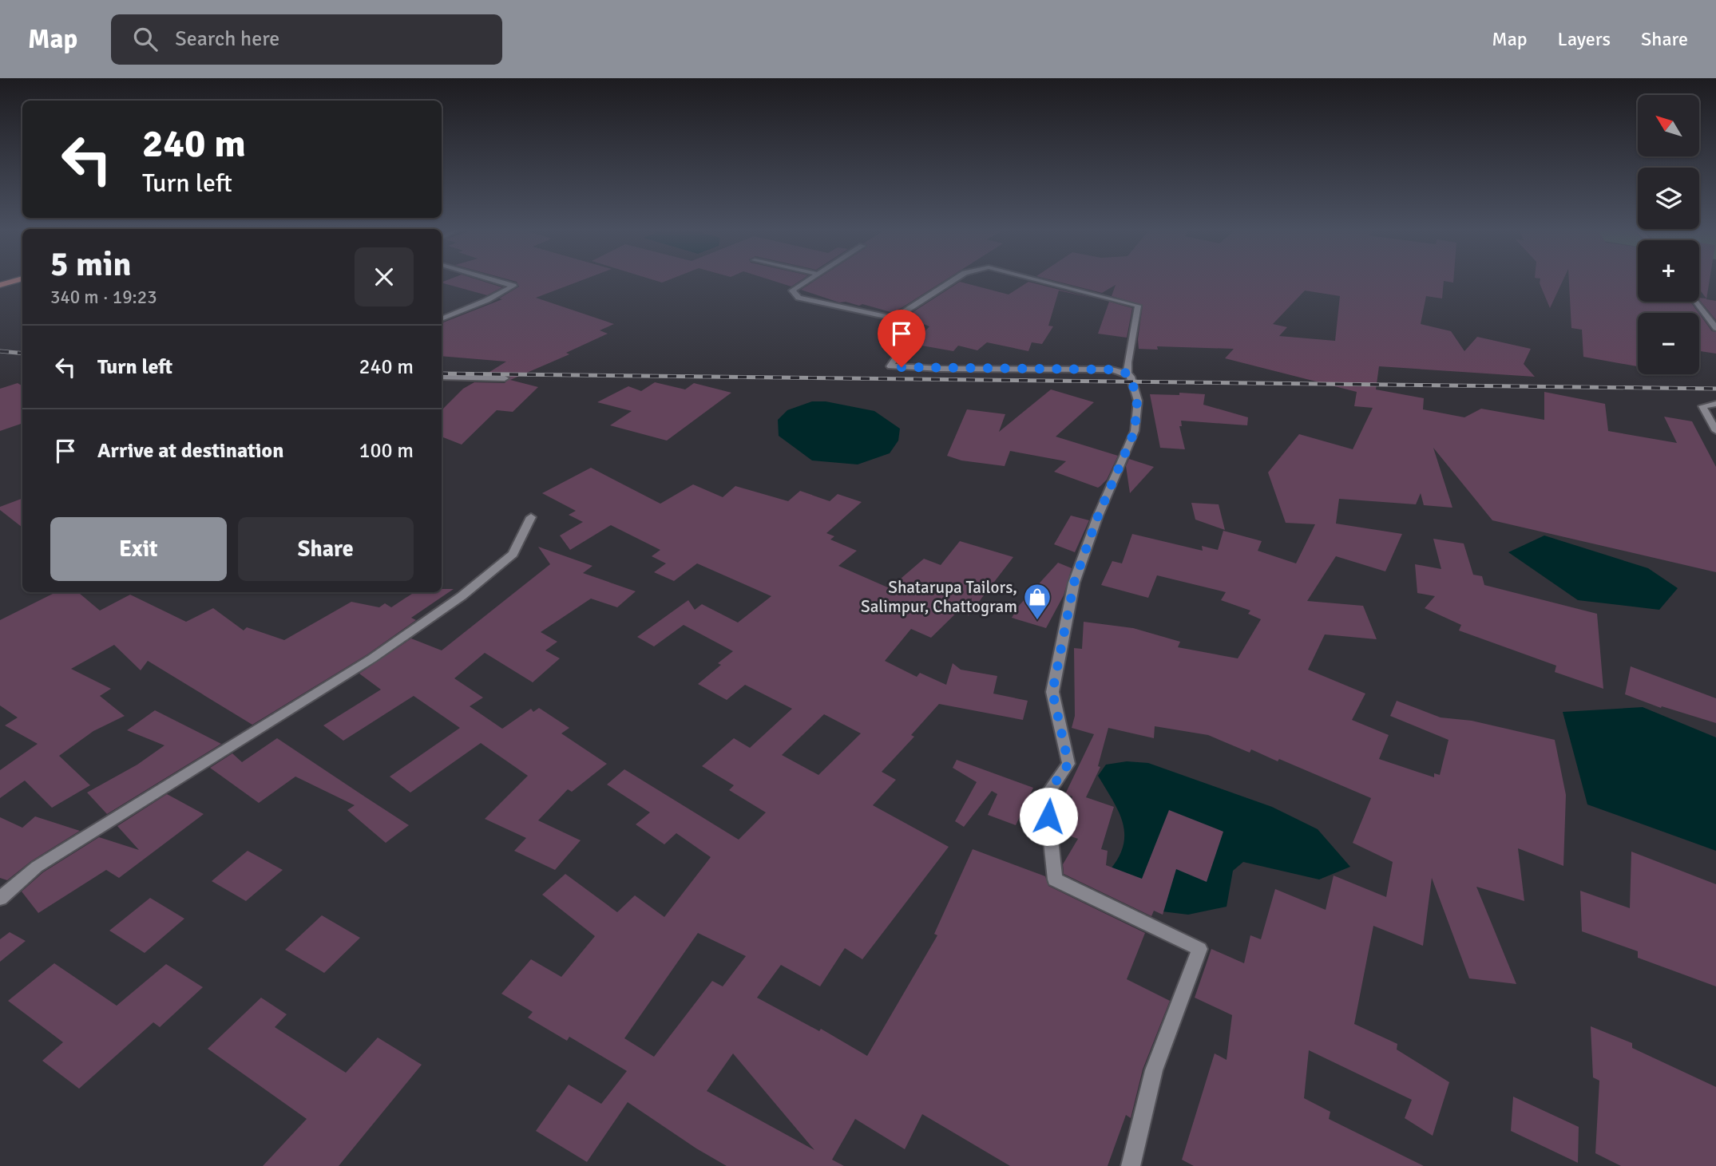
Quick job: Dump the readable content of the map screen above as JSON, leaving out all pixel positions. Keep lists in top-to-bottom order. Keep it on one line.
{"places":{"shop":["Shatarupa Tailors, Salimpur, Chattogram"]},"north":"top left","page":{"header":"Map","search":"Search here","nav":["Map","Layers","Share"],"map_buttons":["+","−"],"turn":["240 m","Turn left"],"heading":["5 min","340 m · 19:23"],"list":[{"name":"Turn left","value":"240 m"},{"name":"Arrive at destination","value":"100 m"}],"buttons":["Exit","Share"]}}
